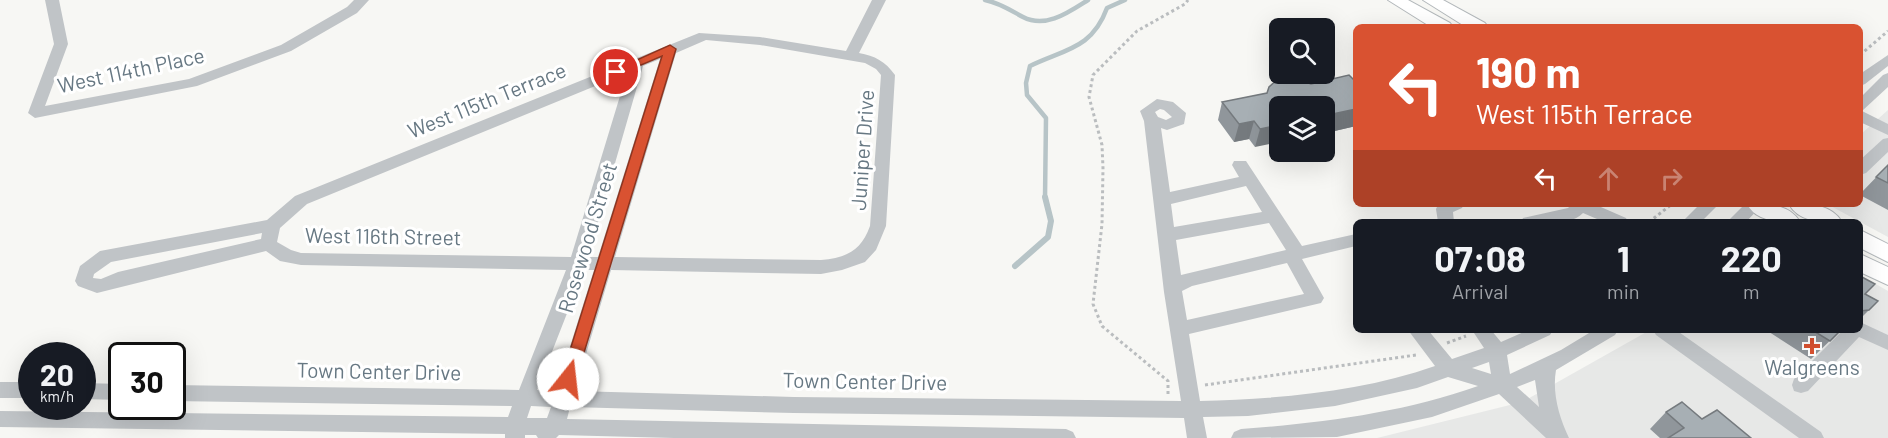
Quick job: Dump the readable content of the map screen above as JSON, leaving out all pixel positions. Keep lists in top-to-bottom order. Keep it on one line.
{"streets":{"street":["West 114th Place","West 115th Terrace","Juniper Drive","West 116th Street","Rosewood Street","Town Center Drive"]},"crossings":[["West 115th Terrace","Juniper Drive"],["West 115th Terrace","Rosewood Street"],["Juniper Drive","West 116th Street"],["West 116th Street","Rosewood Street"],["Rosewood Street","Town Center Drive"]],"places":{"health":["Walgreens"]},"page":{"turn":["190 m","West 115th Terrace"],"eta":["07:08","Arrival","1","min","220","m"],"speed":"20 km/h","limit":"30"}}
